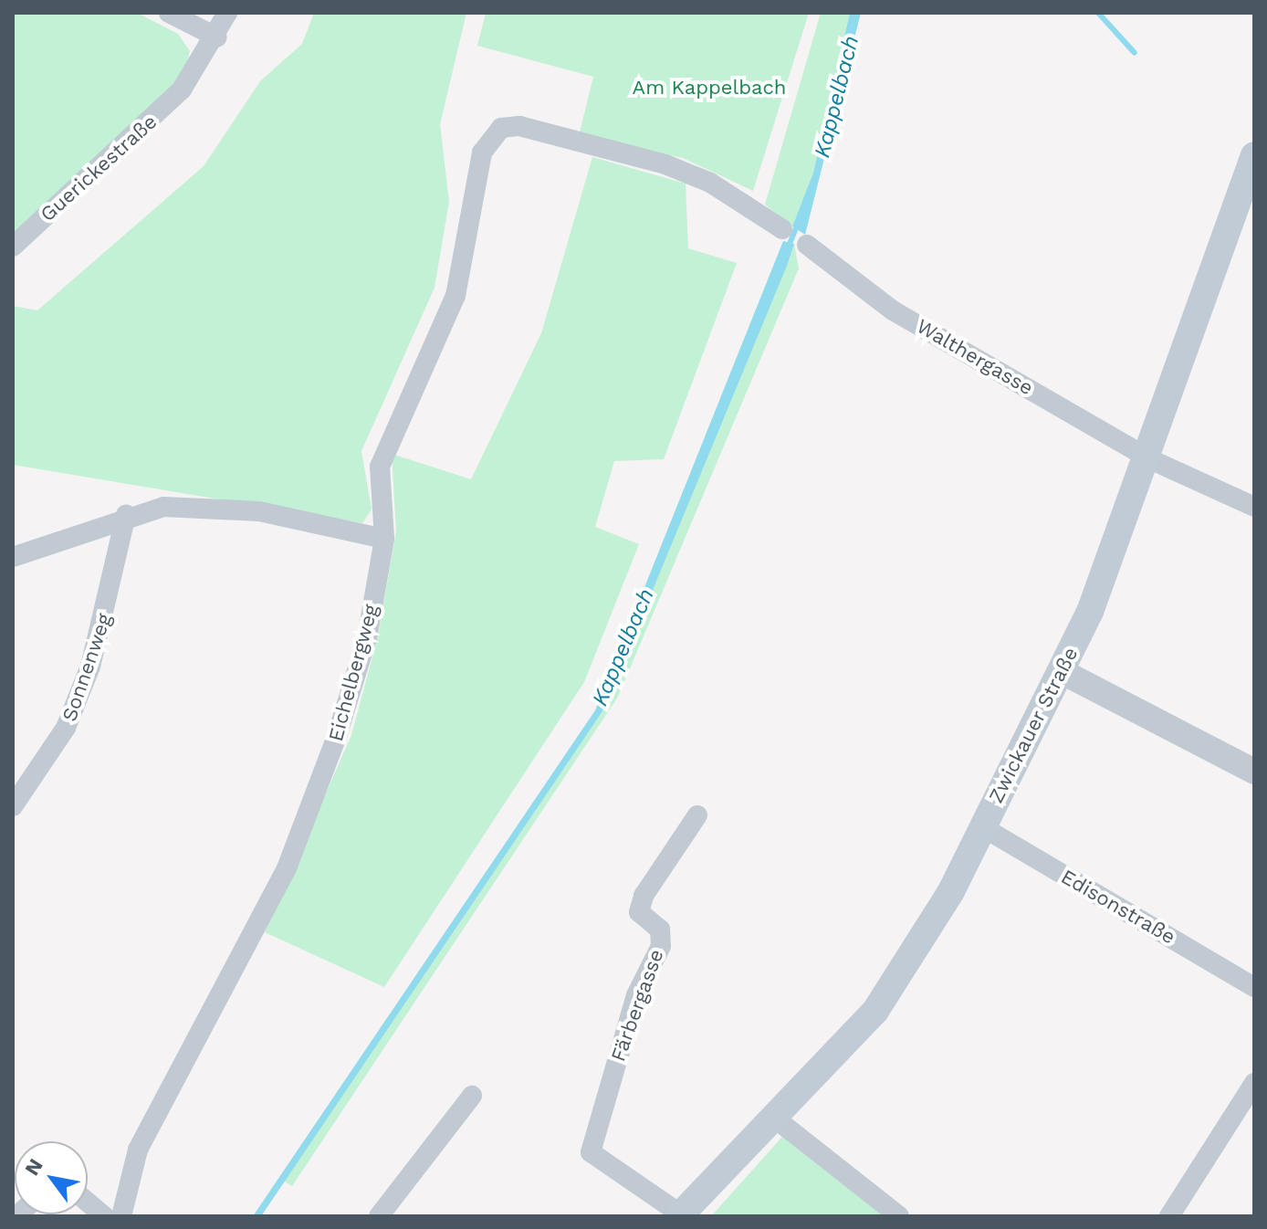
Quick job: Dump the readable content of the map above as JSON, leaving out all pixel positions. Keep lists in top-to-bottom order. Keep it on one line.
{"streets":{"main road":["Zwickauer Straße"],"street":["Guerickestraße","Walthergasse","Sonnenweg","Eichelbergweg","Edisonstraße","Färbergasse"]},"crossings":[["Walthergasse","Zwickauer Straße"],["Zwickauer Straße","Edisonstraße"],["Zwickauer Straße","Färbergasse"]],"water":["Kappelbach"],"parks":["Am Kappelbach"],"north":"top left"}
